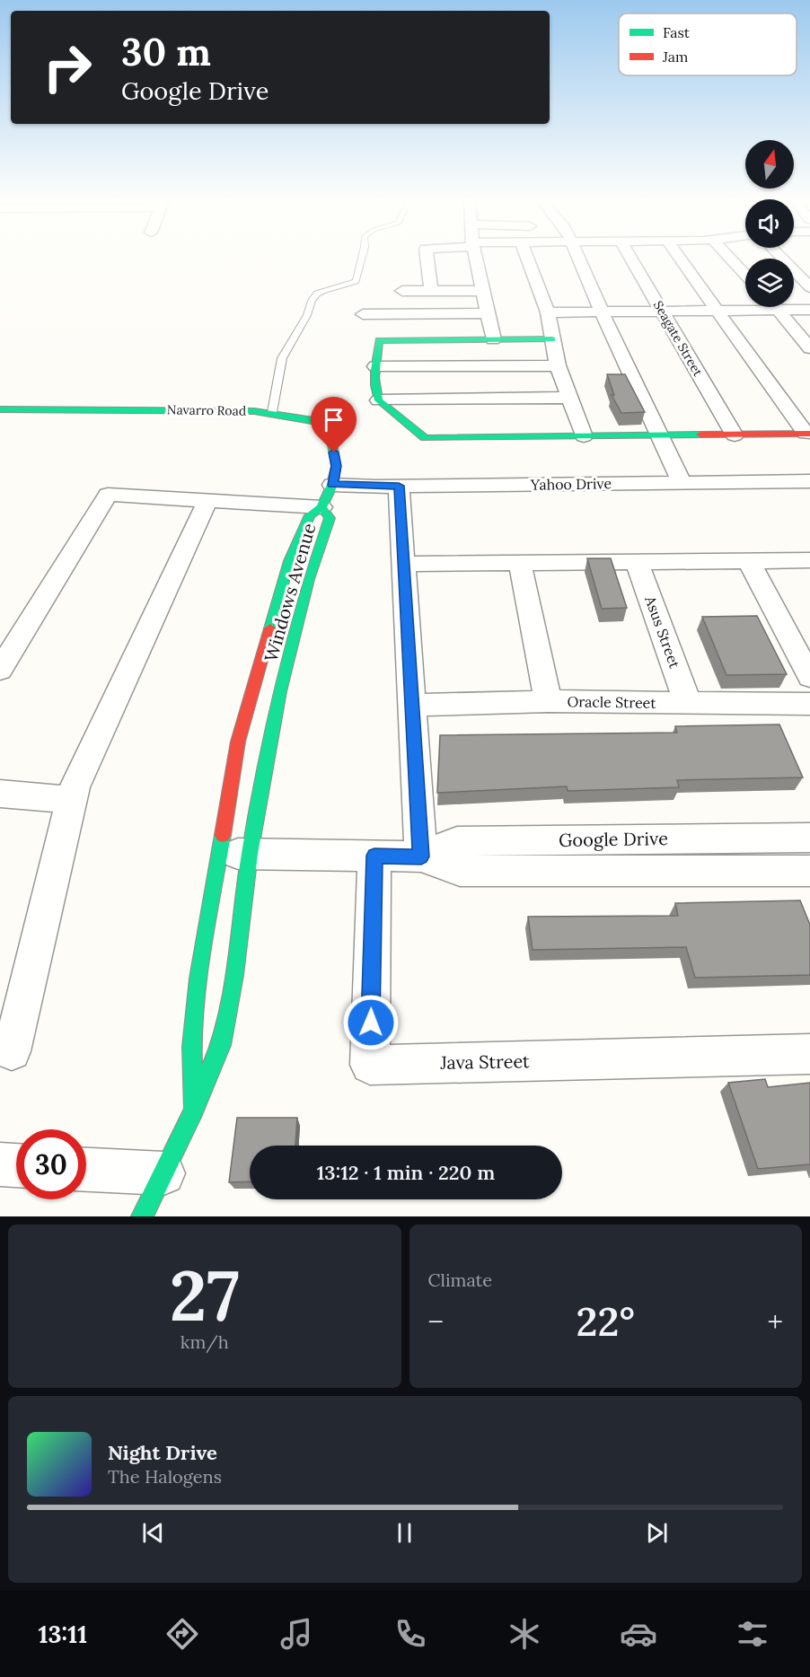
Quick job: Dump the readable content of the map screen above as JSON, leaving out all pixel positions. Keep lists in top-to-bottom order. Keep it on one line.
{"streets":{"street":["Seagate Street","Navarro Road","Yahoo Drive","Windows Avenue","Asus Street","Oracle Street","Google Drive","Java Street"]},"crossings":[["Navarro Road","Yahoo Drive"],["Navarro Road","Windows Avenue"],["Windows Avenue","Google Drive"],["Asus Street","Oracle Street"],["Google Drive","Java Street"]],"legend":["Fast","Jam"],"north":"top","page":{"turn":["30 m","Google Drive"],"limit":"30","trip":"13:12 · 1 min · 220 m","tile":[["27","km/h"],"Climate"],"heat":["−","22°","+"],"song":["Night Drive","The Halogens"],"tabs":"13:11"}}
